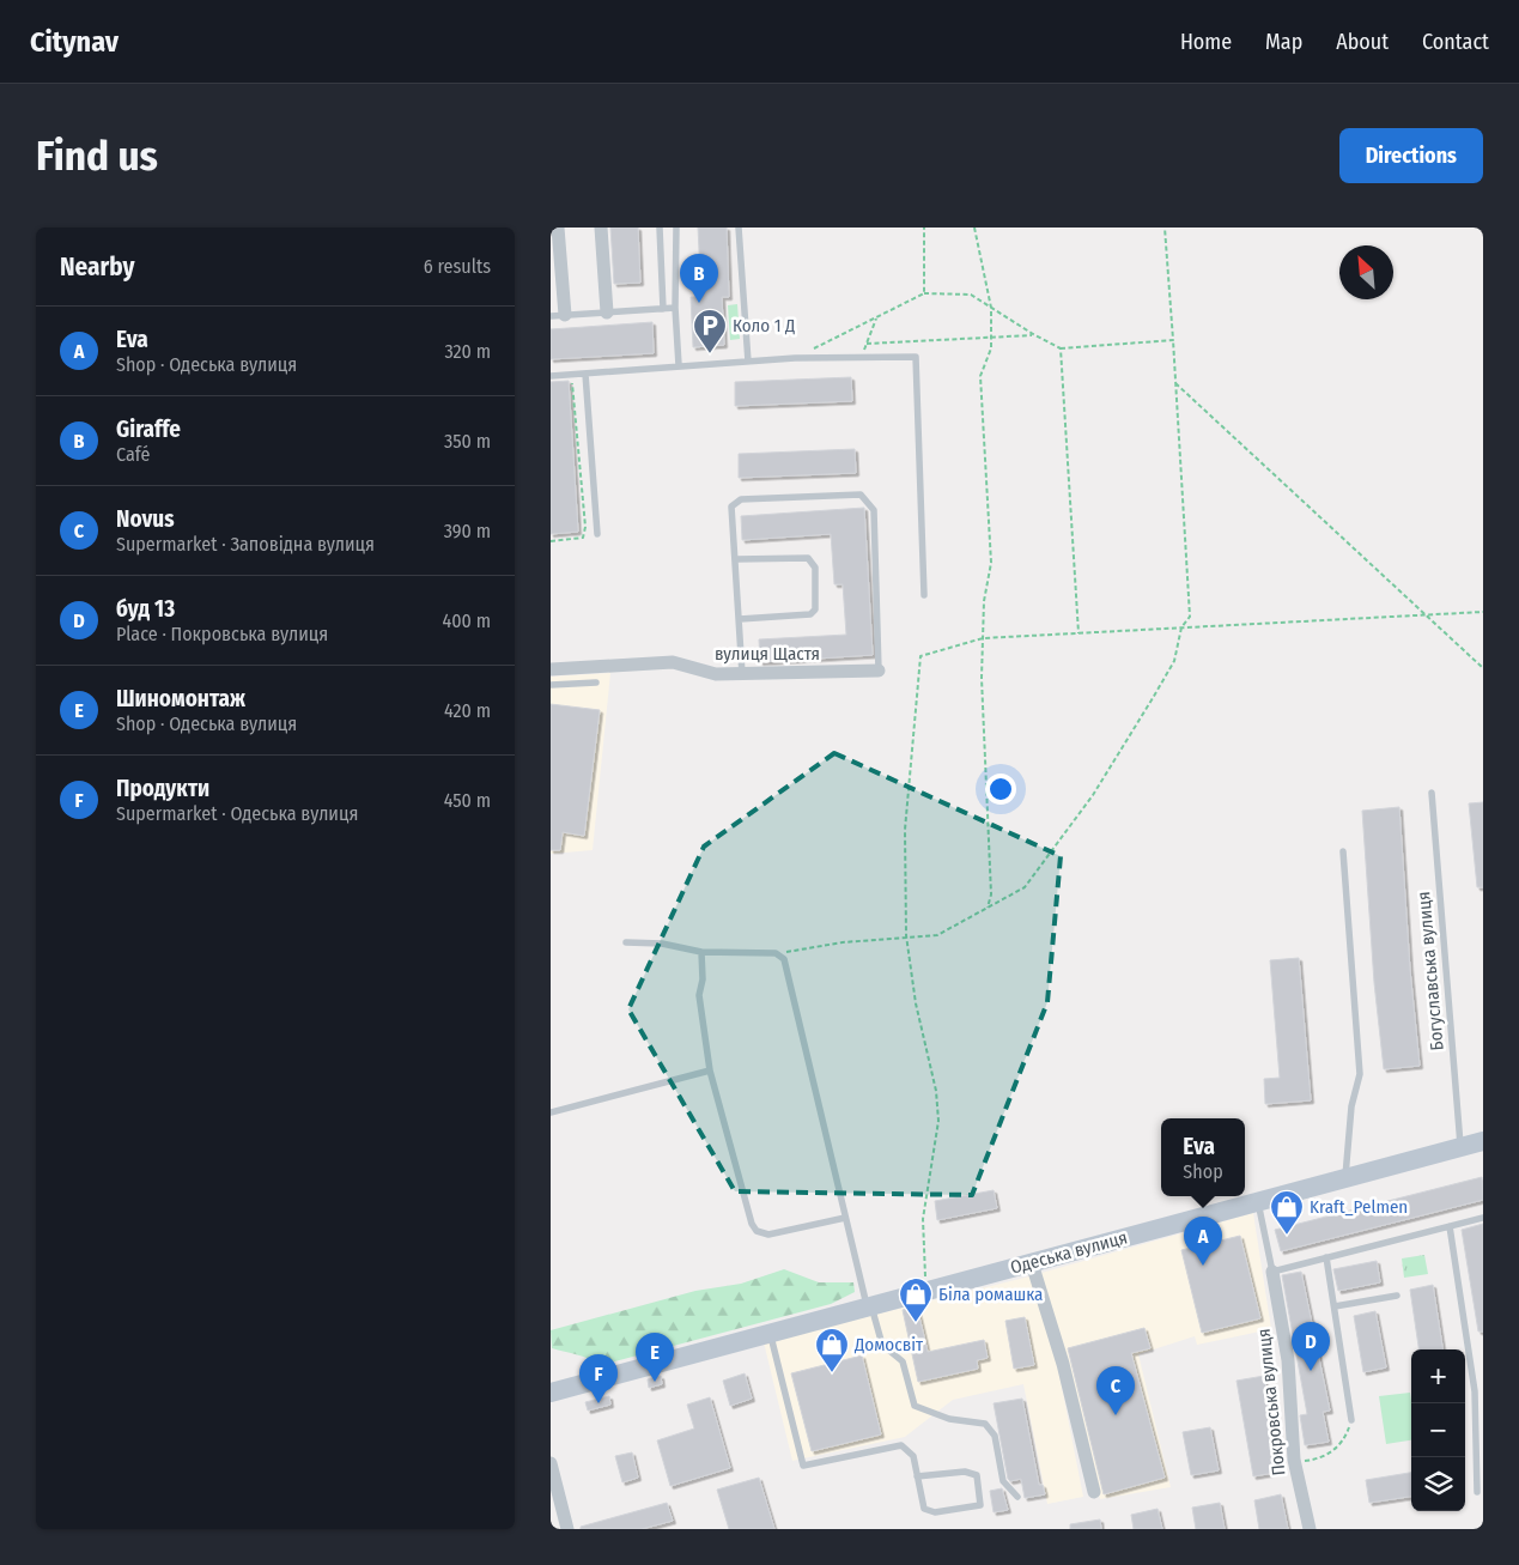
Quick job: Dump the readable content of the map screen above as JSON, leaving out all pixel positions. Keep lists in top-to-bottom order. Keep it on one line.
{"streets":{"street":["вулиця Щастя","Одеська вулиця","Покровська вулиця"],"lane":["Богуславська вулиця"]},"crossings":[["Богуславська вулиця","Одеська вулиця"]],"places":{"parking":["Коло 1 Д"],"shop":["Kraft_Pelmen","Біла ромашка","Домосвіт"]},"north":"top left","page":{"header":"Citynav","nav":["Home","Map","About","Contact"],"buttons":"Directions","title":"Find us","heading":["Nearby","6 results"],"pins":["B","A","D","E","F","C"],"list":[{"mark":"A","name":"Eva","note":"Shop · Одеська вулиця","value":"320 m"},{"mark":"B","name":"Giraffe","note":"Café","value":"350 m"},{"mark":"C","name":"Novus","note":"Supermarket · Заповідна вулиця","value":"390 m"},{"mark":"D","name":"буд 13","note":"Place · Покровська вулиця","value":"400 m"},{"mark":"E","name":"Шиномонтаж","note":"Shop · Одеська вулиця","value":"420 m"},{"mark":"F","name":"Продукти","note":"Supermarket · Одеська вулиця","value":"450 m"}],"popup":["Eva","Shop"],"map_buttons":["+","−"]}}
